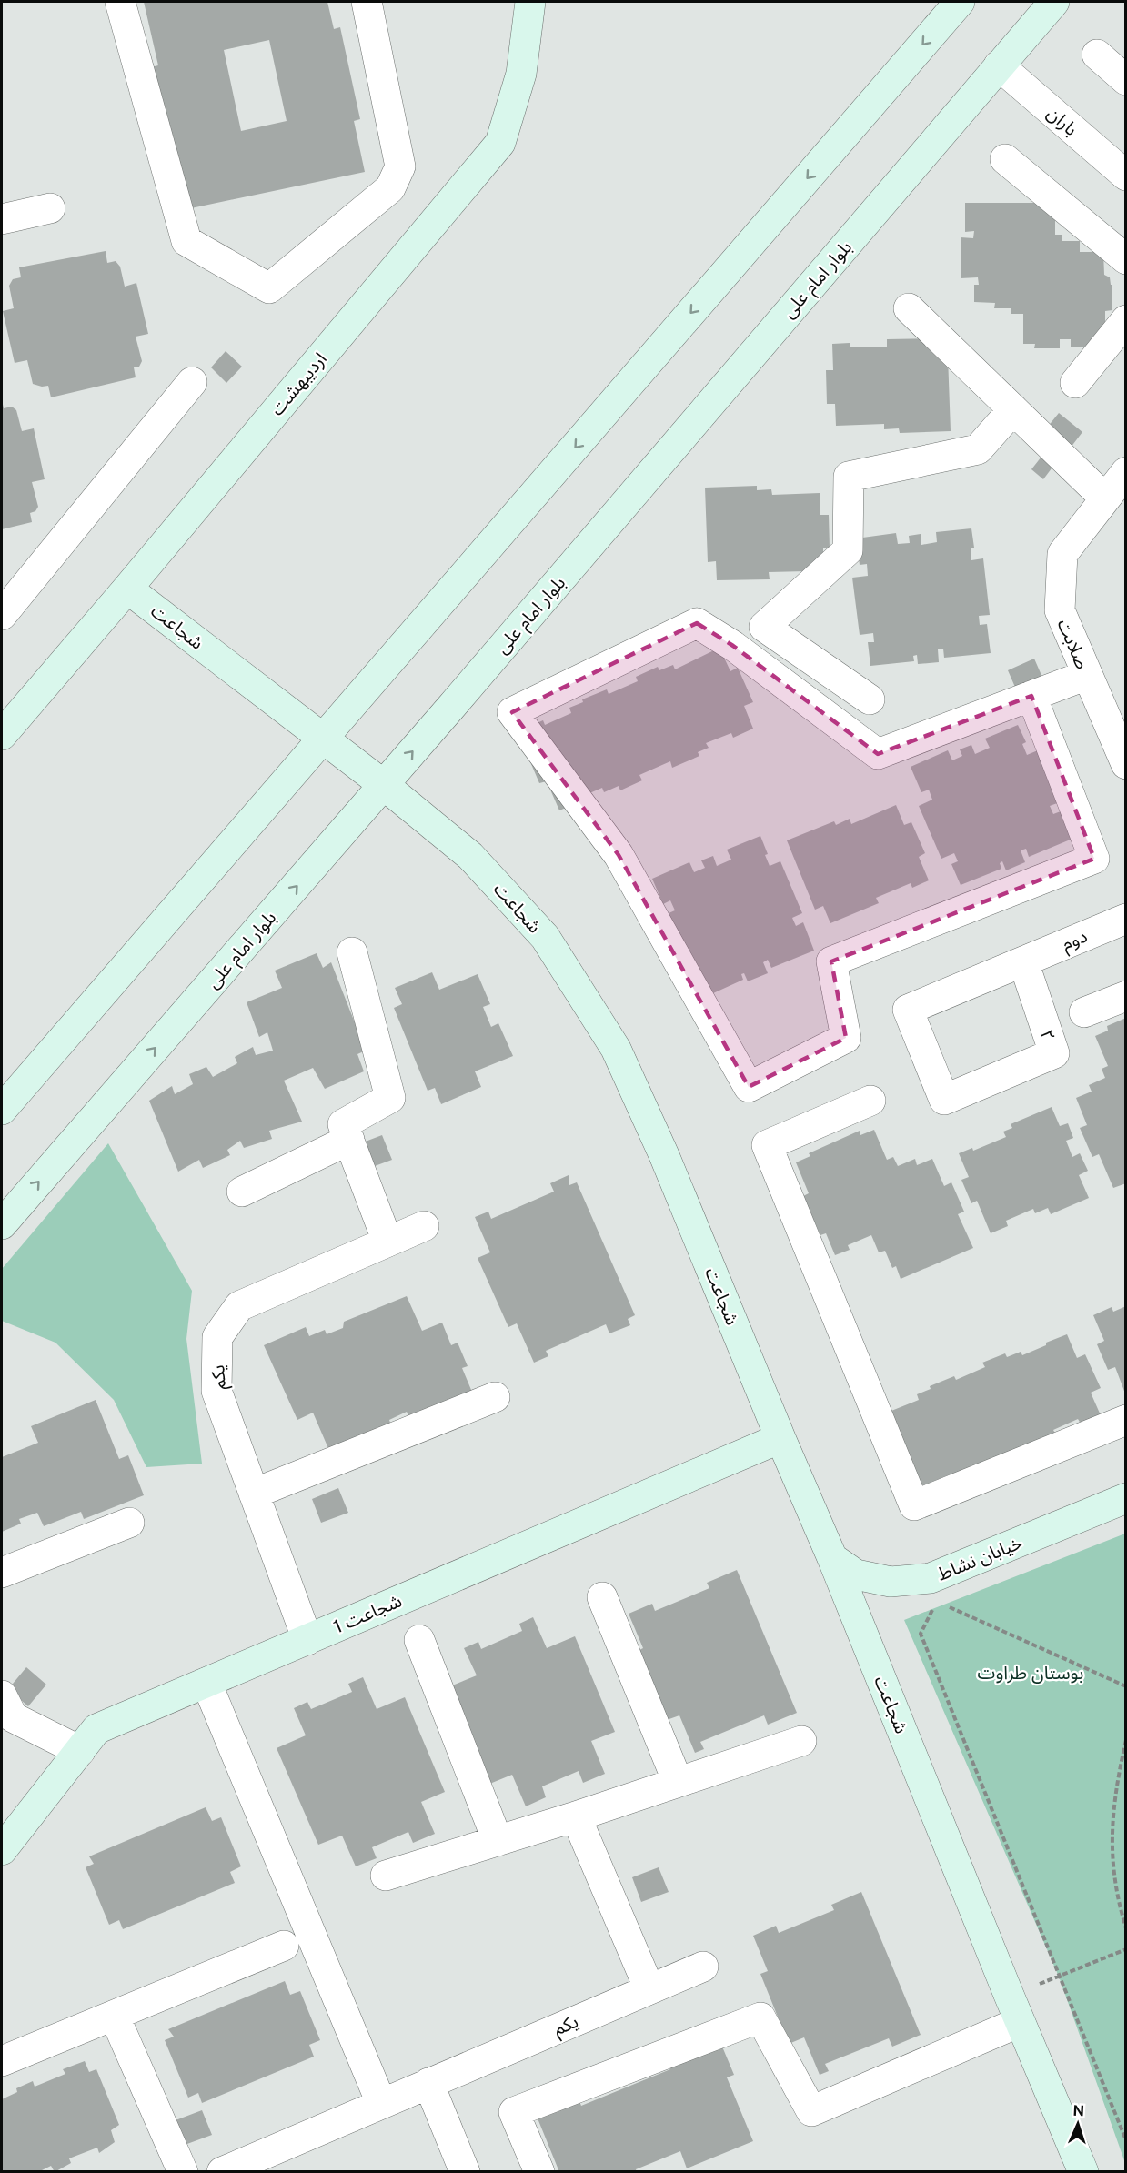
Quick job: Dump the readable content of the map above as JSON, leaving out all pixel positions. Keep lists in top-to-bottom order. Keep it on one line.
{"streets":{"street":["باران","بلوار امام علی","اردیبهشت","شجاعت","صلابت","دوم","۲","یکم","خیابان نشاط","شجاعت 1"]},"crossings":[["باران","بلوار امام علی"],["بلوار امام علی","شجاعت"],["اردیبهشت","شجاعت"],["شجاعت","خیابان نشاط"],["شجاعت","شجاعت 1"],["دوم","۲"],["یکم","شجاعت 1"]],"parks":["بوستان طراوت"],"north":"top"}
